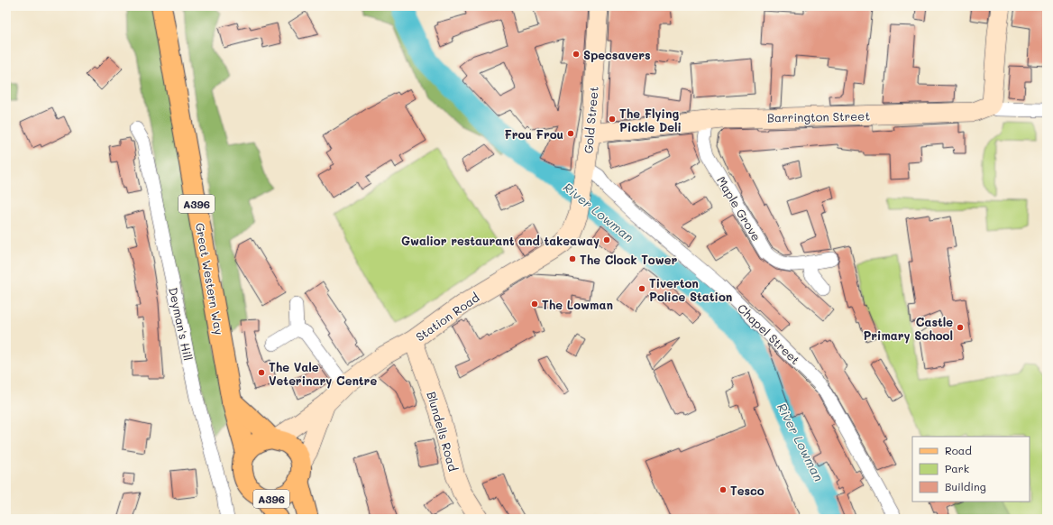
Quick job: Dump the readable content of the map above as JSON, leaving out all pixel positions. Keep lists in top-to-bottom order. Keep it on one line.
{"streets":{"main road":["A396","Great Western Way"],"street":["Barrington Street","Gold Street","Maple Grove","Station Road","Deyman's Hill","Chapel Street","Blundells Road"]},"crossings":[["Barrington Street","Gold Street"],["Barrington Street","Maple Grove"],["Gold Street","Station Road"],["Gold Street","Chapel Street"],["A396","Great Western Way"],["A396","Station Road"],["Station Road","Blundells Road"]],"water":["River Lowman"],"places":["Specsavers","The Flying Pickle Deli","Frou Frou","Gwalior restaurant and takeaway","The Clock Tower","Tiverton Police Station","The Lowman","Castle Primary School","The Vale Veterinary Centre","Tesco"],"legend":["Road","Park","Building"]}
